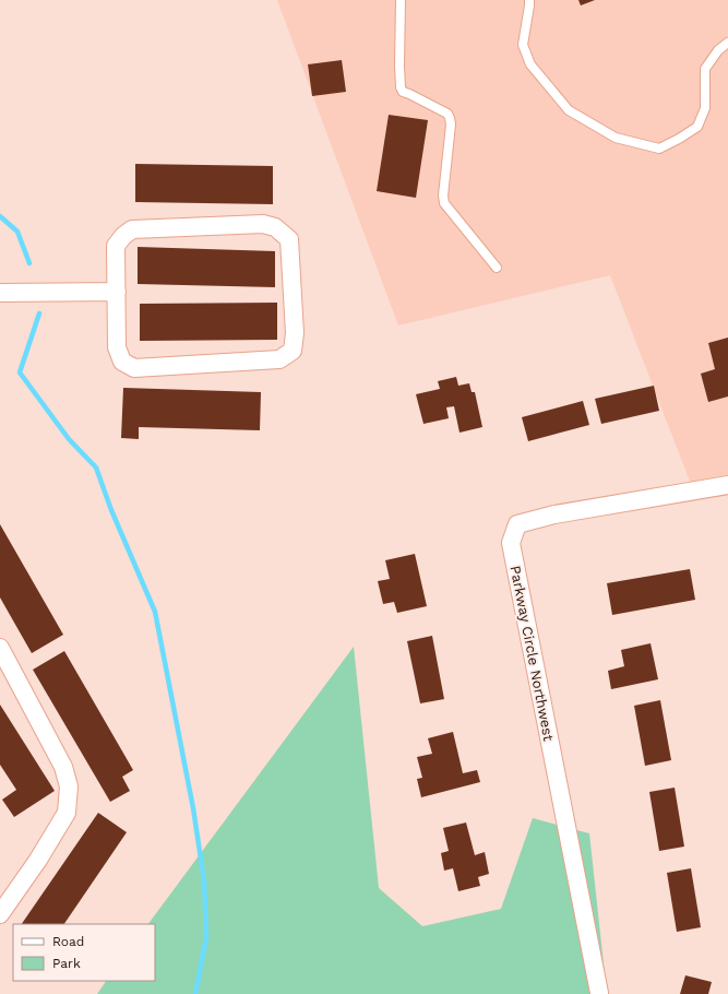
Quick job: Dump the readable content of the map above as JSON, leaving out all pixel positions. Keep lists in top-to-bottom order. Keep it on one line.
{"streets":{"street":["Parkway Circle Northwest"]},"legend":["Road","Park"]}
